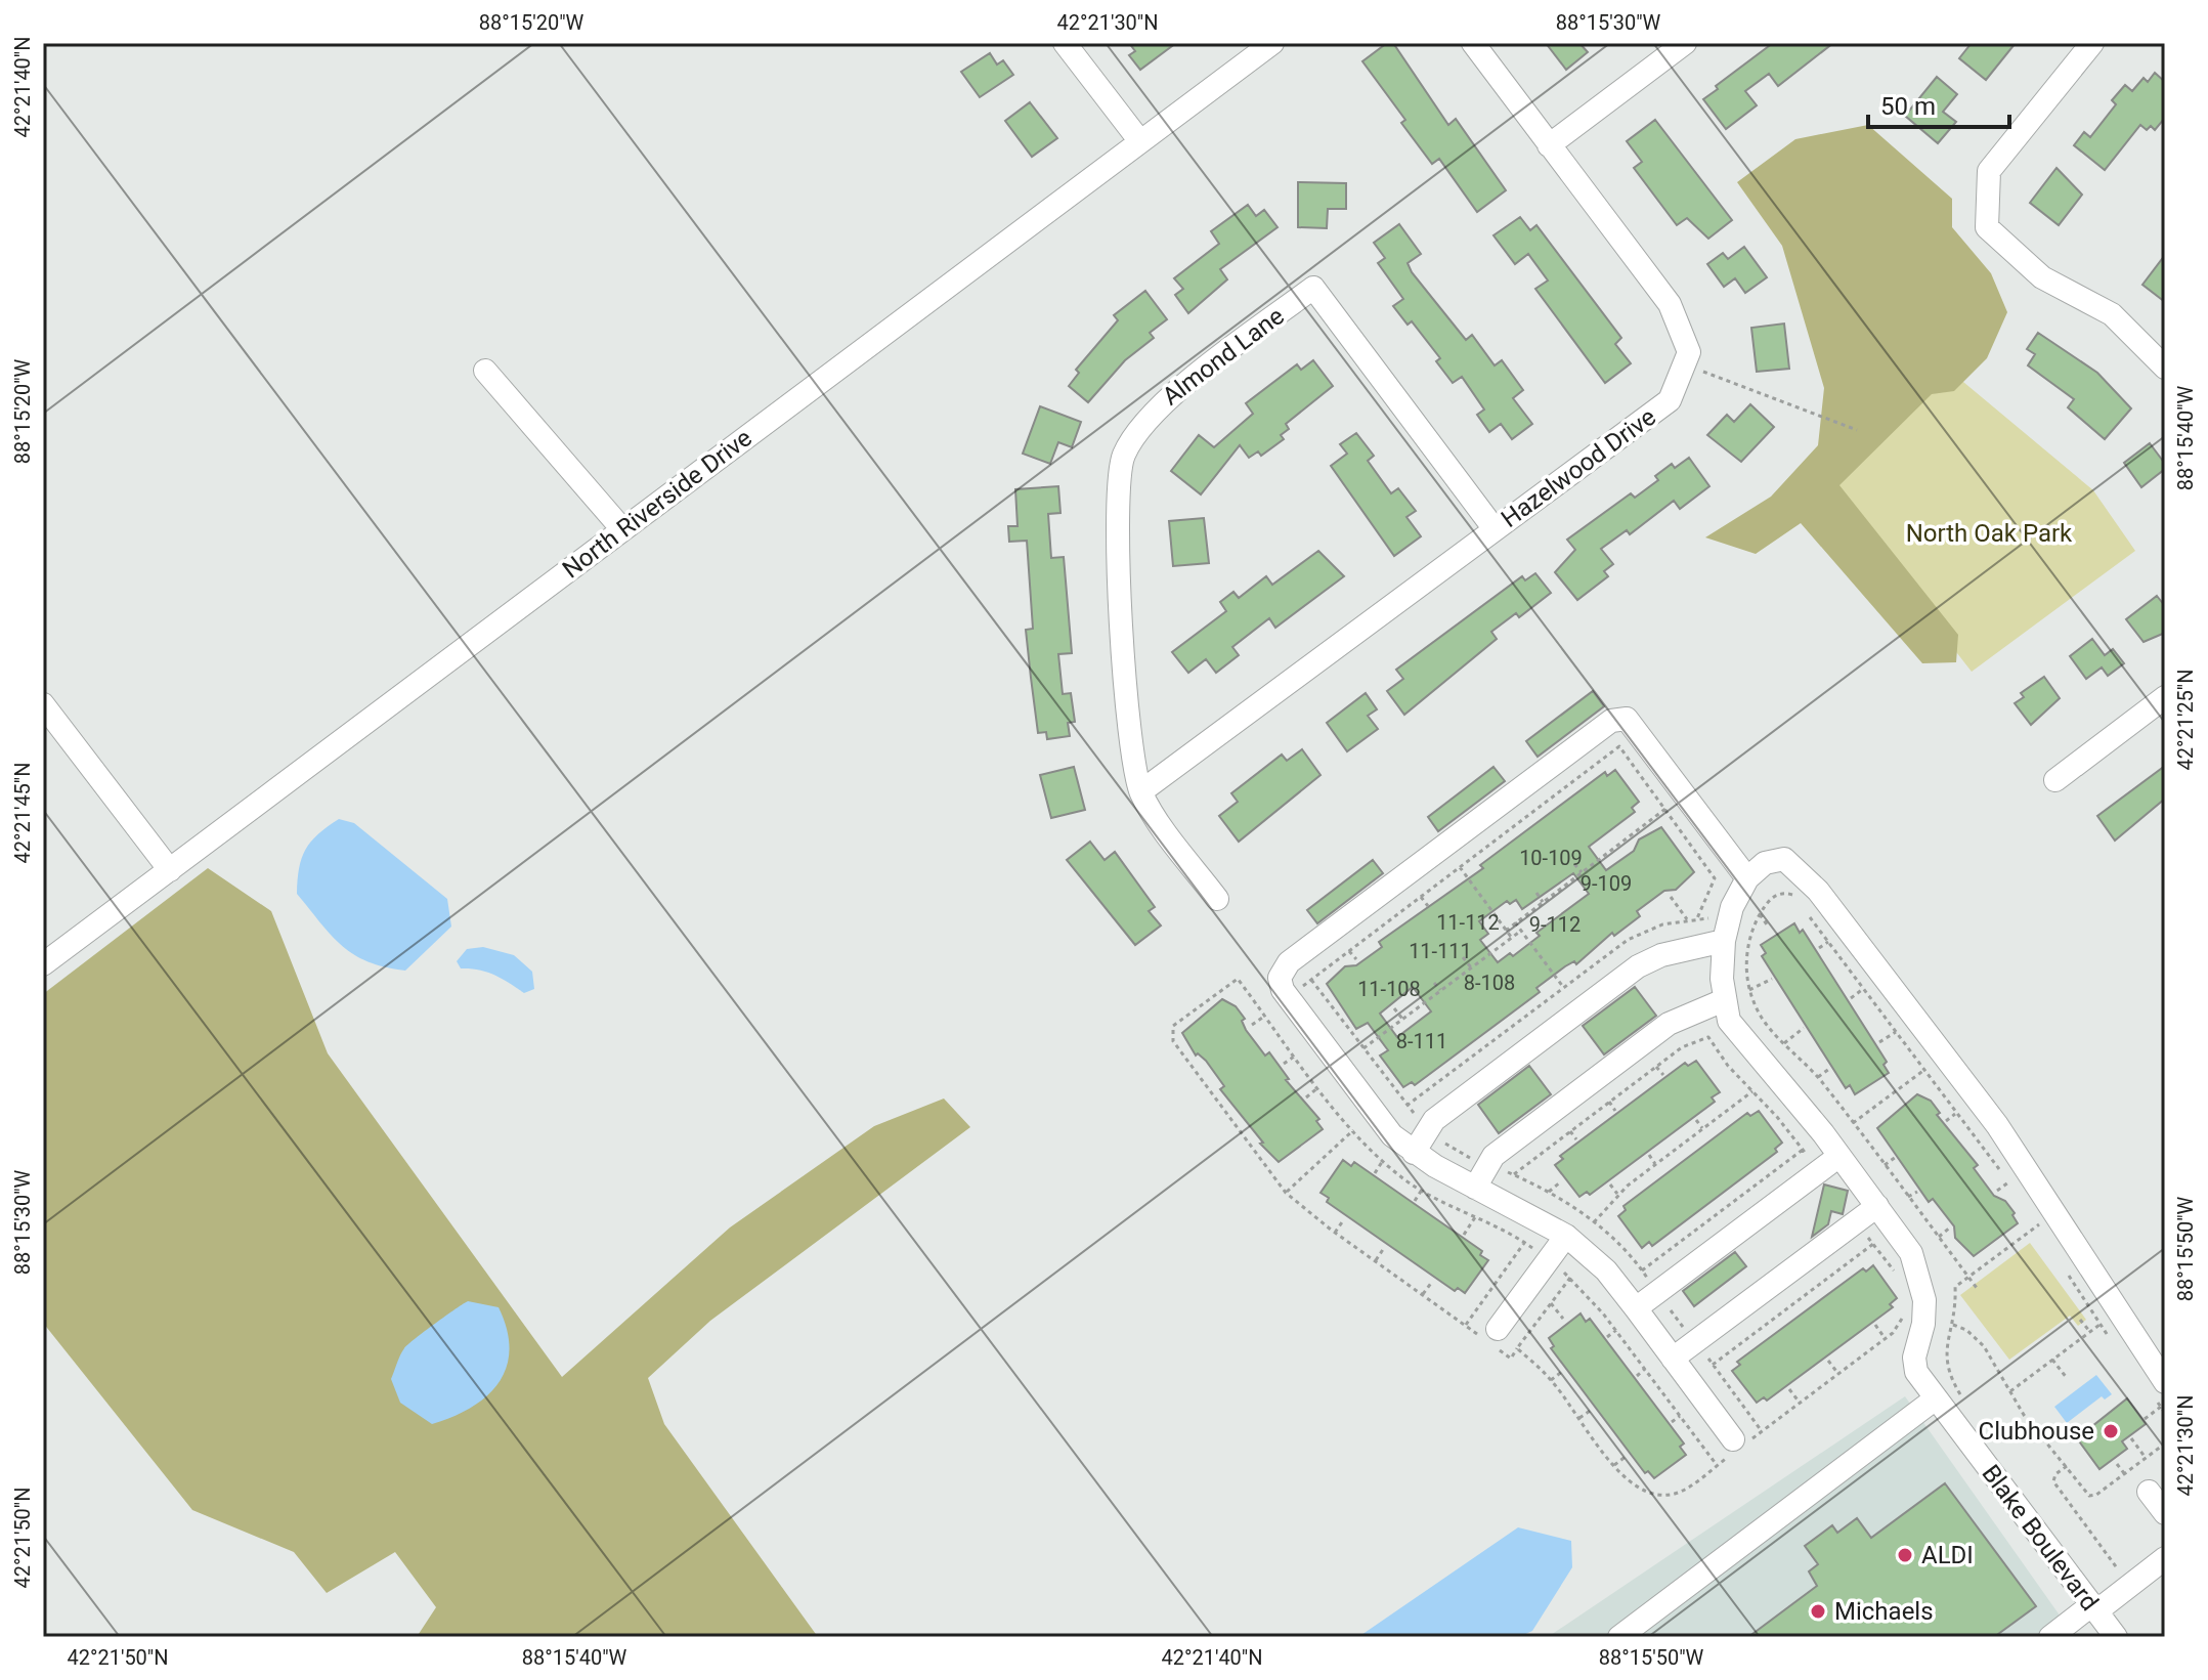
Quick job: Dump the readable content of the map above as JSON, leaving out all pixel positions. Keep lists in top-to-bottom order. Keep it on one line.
{"streets":{"street":["Almond Lane","Hazelwood Drive","North Riverside Drive","Blake Boulevard"]},"crossings":[["Almond Lane","Hazelwood Drive"]],"parks":["North Oak Park"],"places":["Clubhouse","ALDI","Michaels"],"house_numbers":["10-109","9-109","11-112","9-112","11-111","8-108","11-108","8-111"],"scale_bar":"50 m","coordinates":["88°15'20\"W","42°21'30\"N","88°15'30\"W","42°21'40\"N","88°15'40\"W","42°21'25\"N","42°21'45\"N","88°15'50\"W","42°21'50\"N"]}
